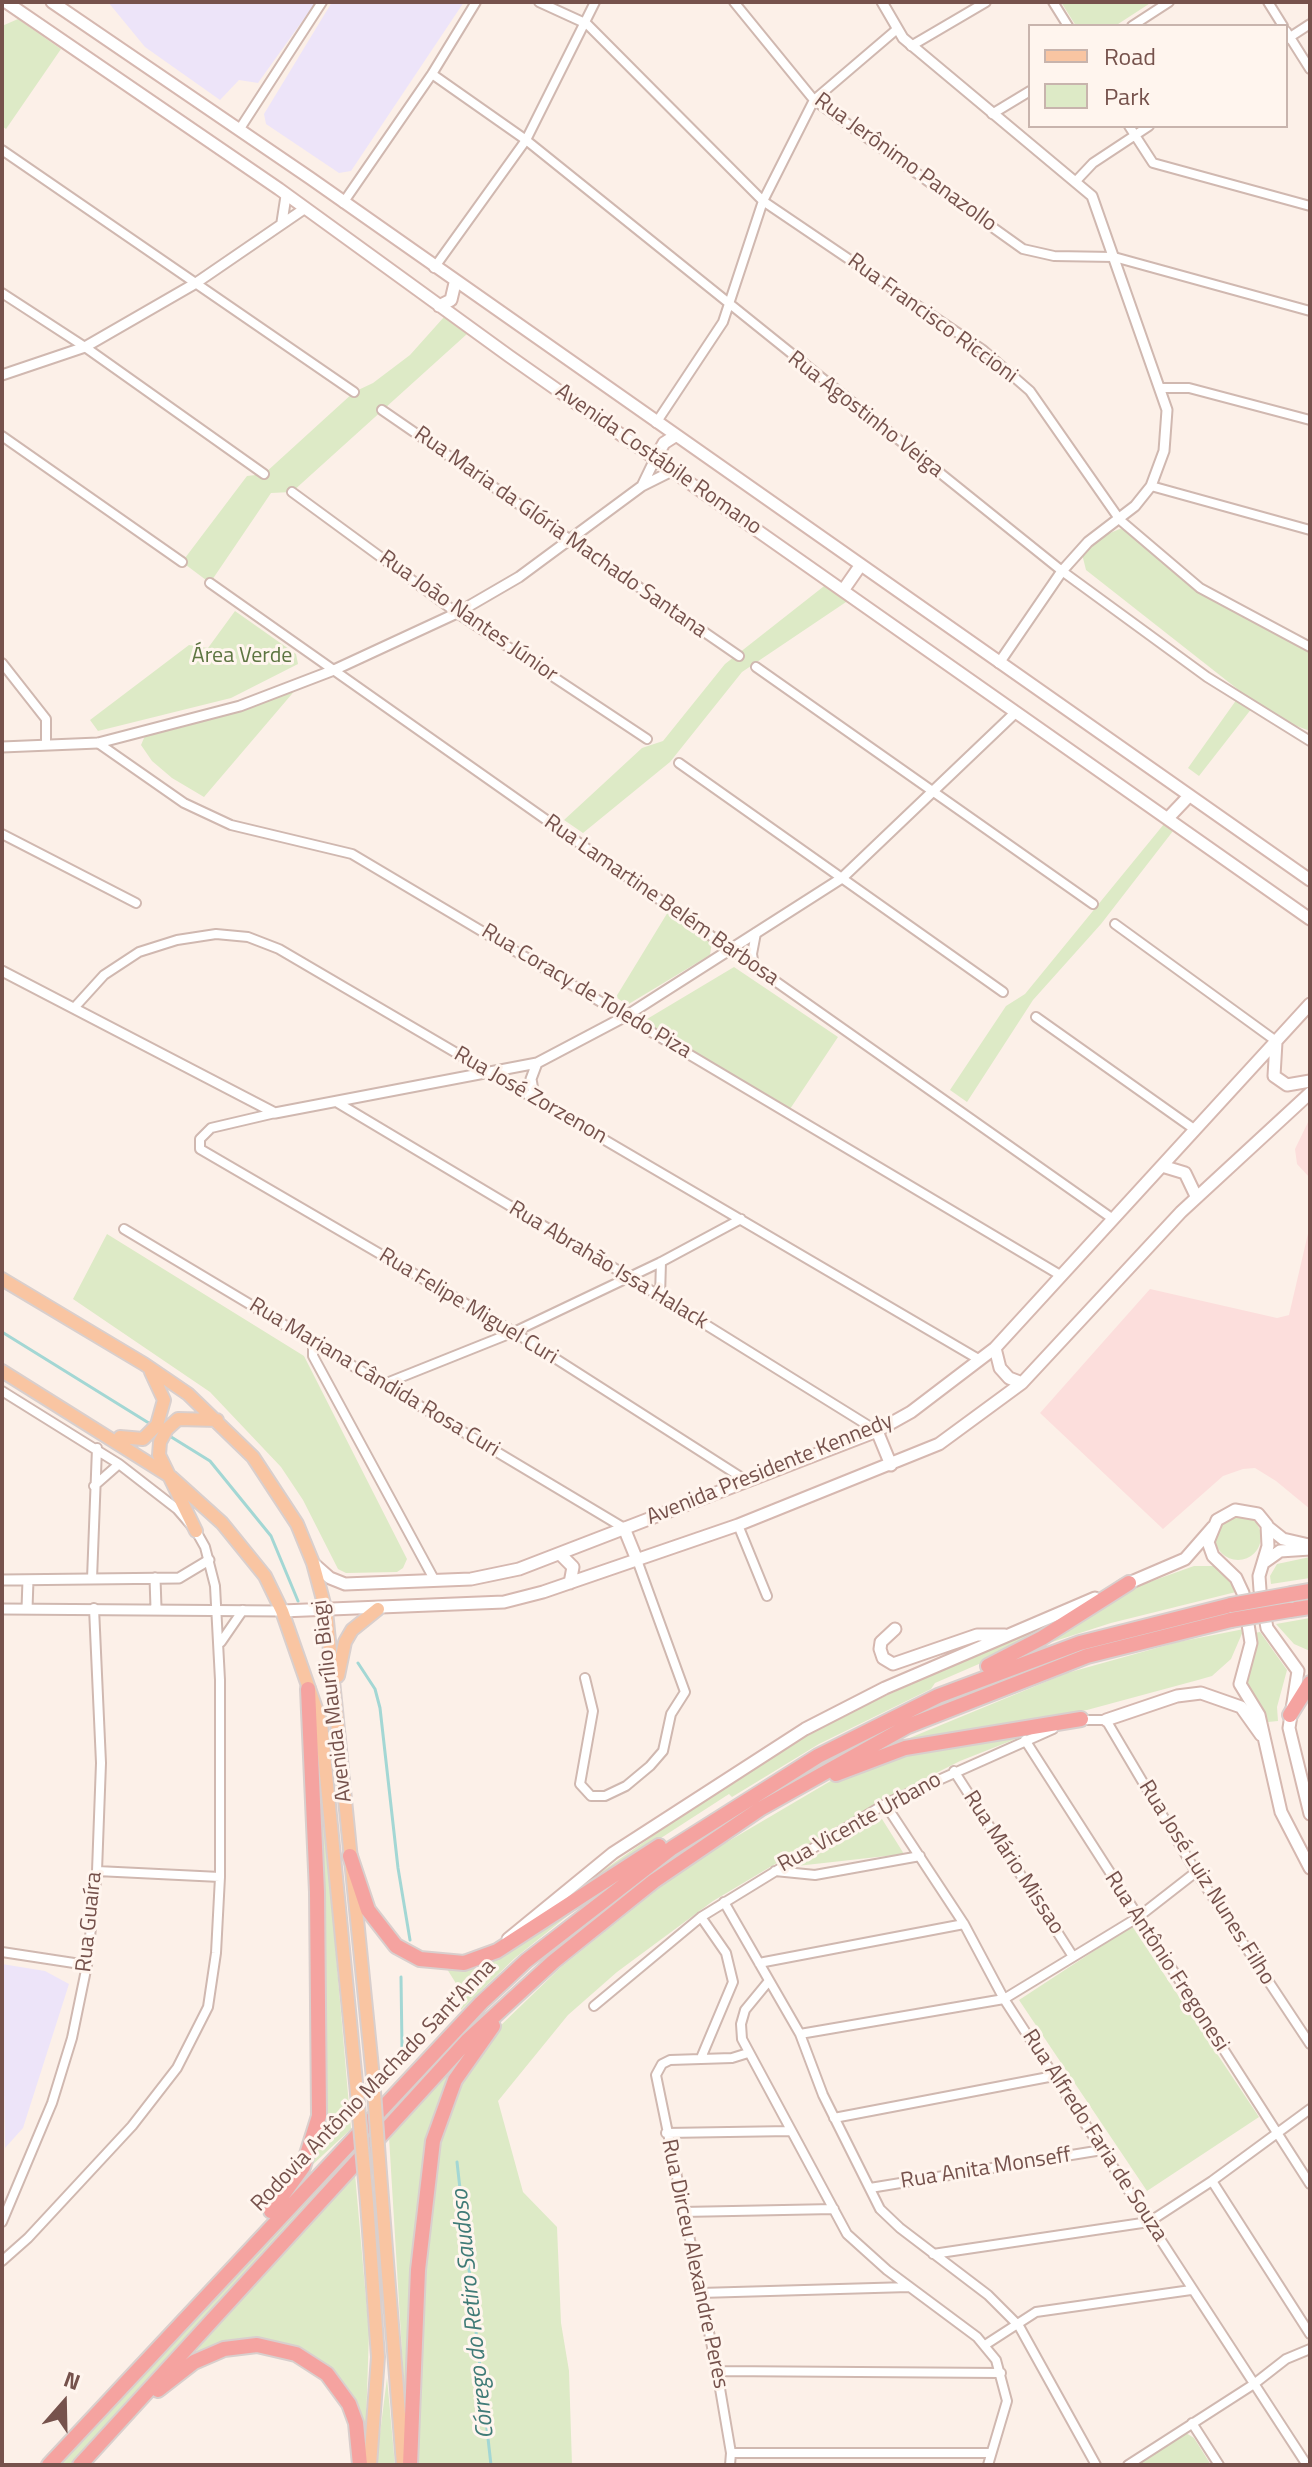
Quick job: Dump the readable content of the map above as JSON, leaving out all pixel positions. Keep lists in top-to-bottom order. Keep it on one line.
{"streets":{"highway":["Rodovia Antônio Machado Sant'Anna"],"main road":["Avenida Costábile Romano","Avenida Presidente Kennedy","Avenida Maurílio Biagi"],"street":["Rua Jerônimo Panazollo","Rua Francisco Riccioni","Rua Agostinho Veiga","Rua Maria da Glória Machado Santana","Rua João Nantes Júnior","Rua Lamartine Belém Barbosa","Rua Coracy de Toledo Piza","Rua José Zorzenon","Rua Abrahão Issa Halack","Rua Felipe Miguel Curi","Rua Mariana Cândida Rosa Curi","Rua Vicente Urbano","Rua Mário Missao","Rua José Luiz Nunes Filho","Rua Guaíra","Rua Antônio Fregonesi","Rua Alfredo Faria de Souza","Rua Anita Monseff","Rua Dirceu Alexandre Peres"]},"crossings":[["Rua Lamartine Belém Barbosa","Avenida Presidente Kennedy"],["Rua Coracy de Toledo Piza","Avenida Presidente Kennedy"],["Rua José Zorzenon","Avenida Presidente Kennedy"],["Rua Abrahão Issa Halack","Avenida Presidente Kennedy"],["Rua Felipe Miguel Curi","Avenida Presidente Kennedy"],["Rua Mariana Cândida Rosa Curi","Avenida Presidente Kennedy"],["Avenida Presidente Kennedy","Avenida Maurílio Biagi"],["Rua Vicente Urbano","Rua Mário Missao"],["Rua Vicente Urbano","Rua Antônio Fregonesi"],["Rua Vicente Urbano","Rua Alfredo Faria de Souza"],["Rua Alfredo Faria de Souza","Rua Anita Monseff"]],"water":["Córrego do Retiro Saudoso"],"parks":["Área Verde"],"legend":["Road","Park"],"north":"top"}
